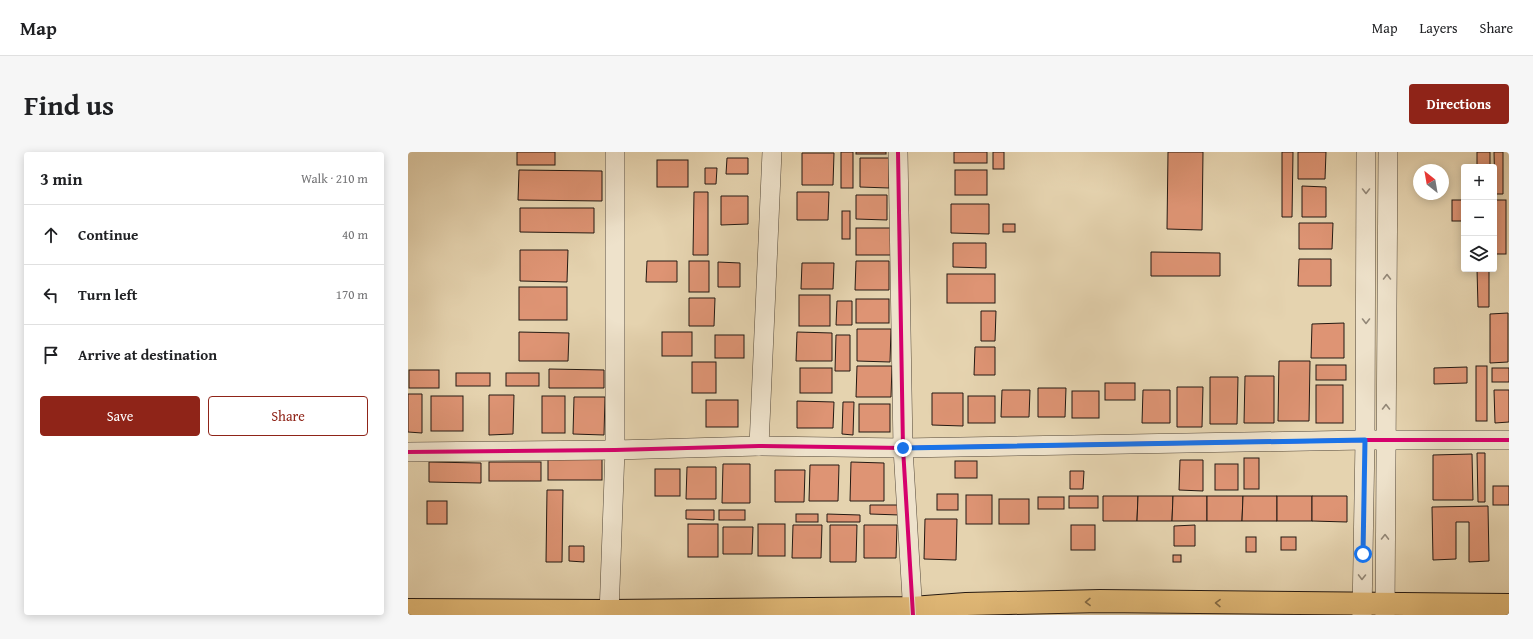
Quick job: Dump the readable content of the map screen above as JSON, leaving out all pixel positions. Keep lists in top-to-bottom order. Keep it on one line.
{"north":"top left","page":{"header":"Map","nav":["Map","Layers","Share"],"title":"Find us","buttons":["Directions",["Save","Share"]],"heading":["3 min","Walk · 210 m"],"map_buttons":["+","−"],"list":[["Continue","40 m"],["Turn left","170 m"],"Arrive at destination"]}}
